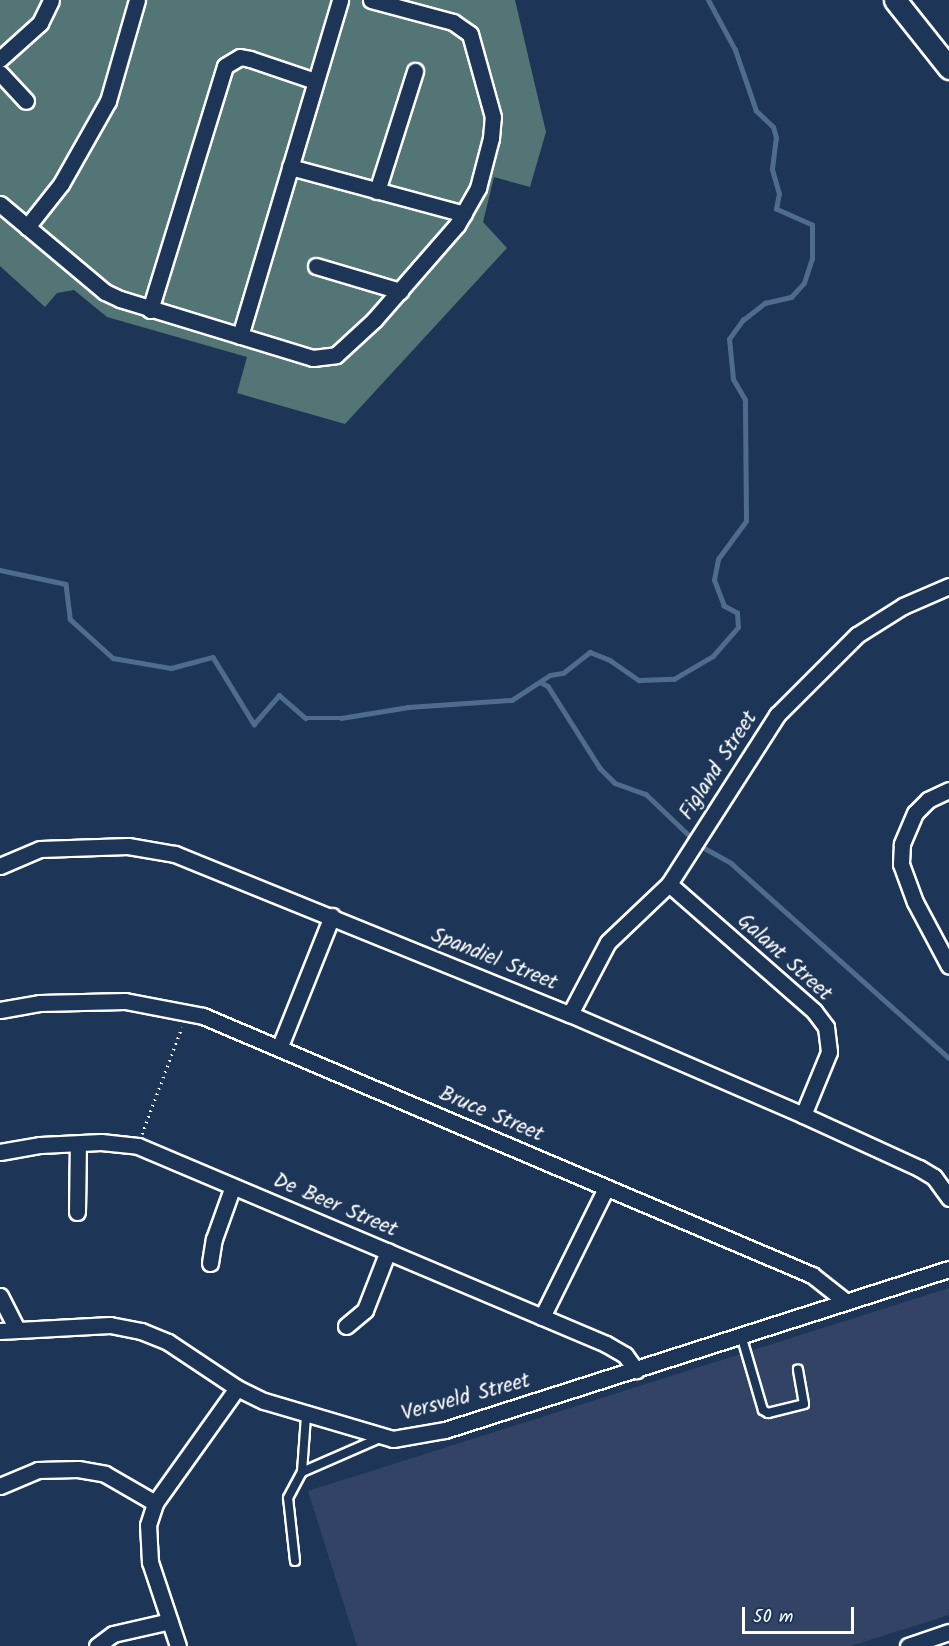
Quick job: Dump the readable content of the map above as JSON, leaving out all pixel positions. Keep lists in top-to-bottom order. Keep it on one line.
{"streets":{"street":["Figland Street","Galant Street","Spandiel Street","Bruce Street","De Beer Street","Versveld Street"]},"crossings":[["Figland Street","Galant Street"],["Figland Street","Spandiel Street"],["Galant Street","Spandiel Street"],["Bruce Street","Versveld Street"],["De Beer Street","Versveld Street"]],"scale_bar":"50 m"}
